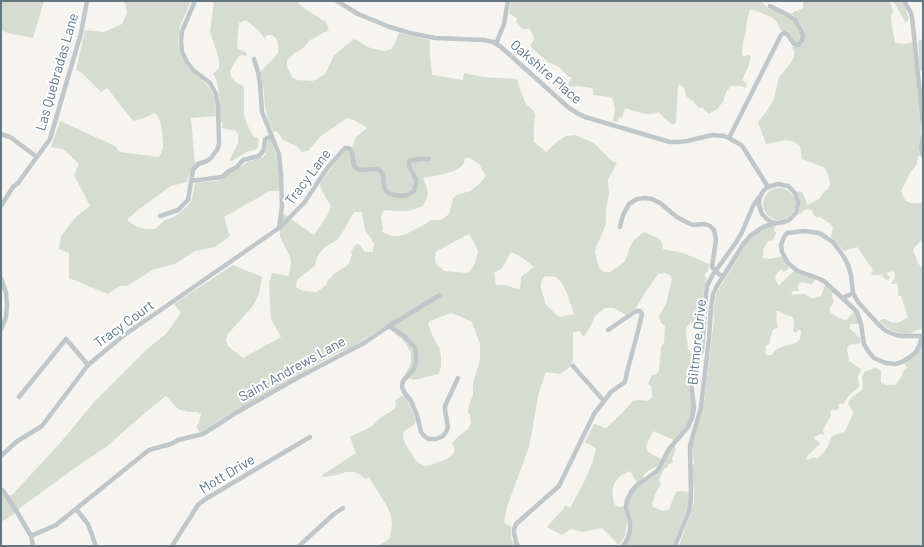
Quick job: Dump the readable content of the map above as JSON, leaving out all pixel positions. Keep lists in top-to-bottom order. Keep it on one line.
{"streets":{"street":["Las Quebradas Lane","Oakshire Place","Tracy Lane","Tracy Court","Biltmore Drive","Saint Andrews Lane","Mott Drive"]},"crossings":[["Oakshire Place","Biltmore Drive"],["Tracy Lane","Tracy Court"]]}
